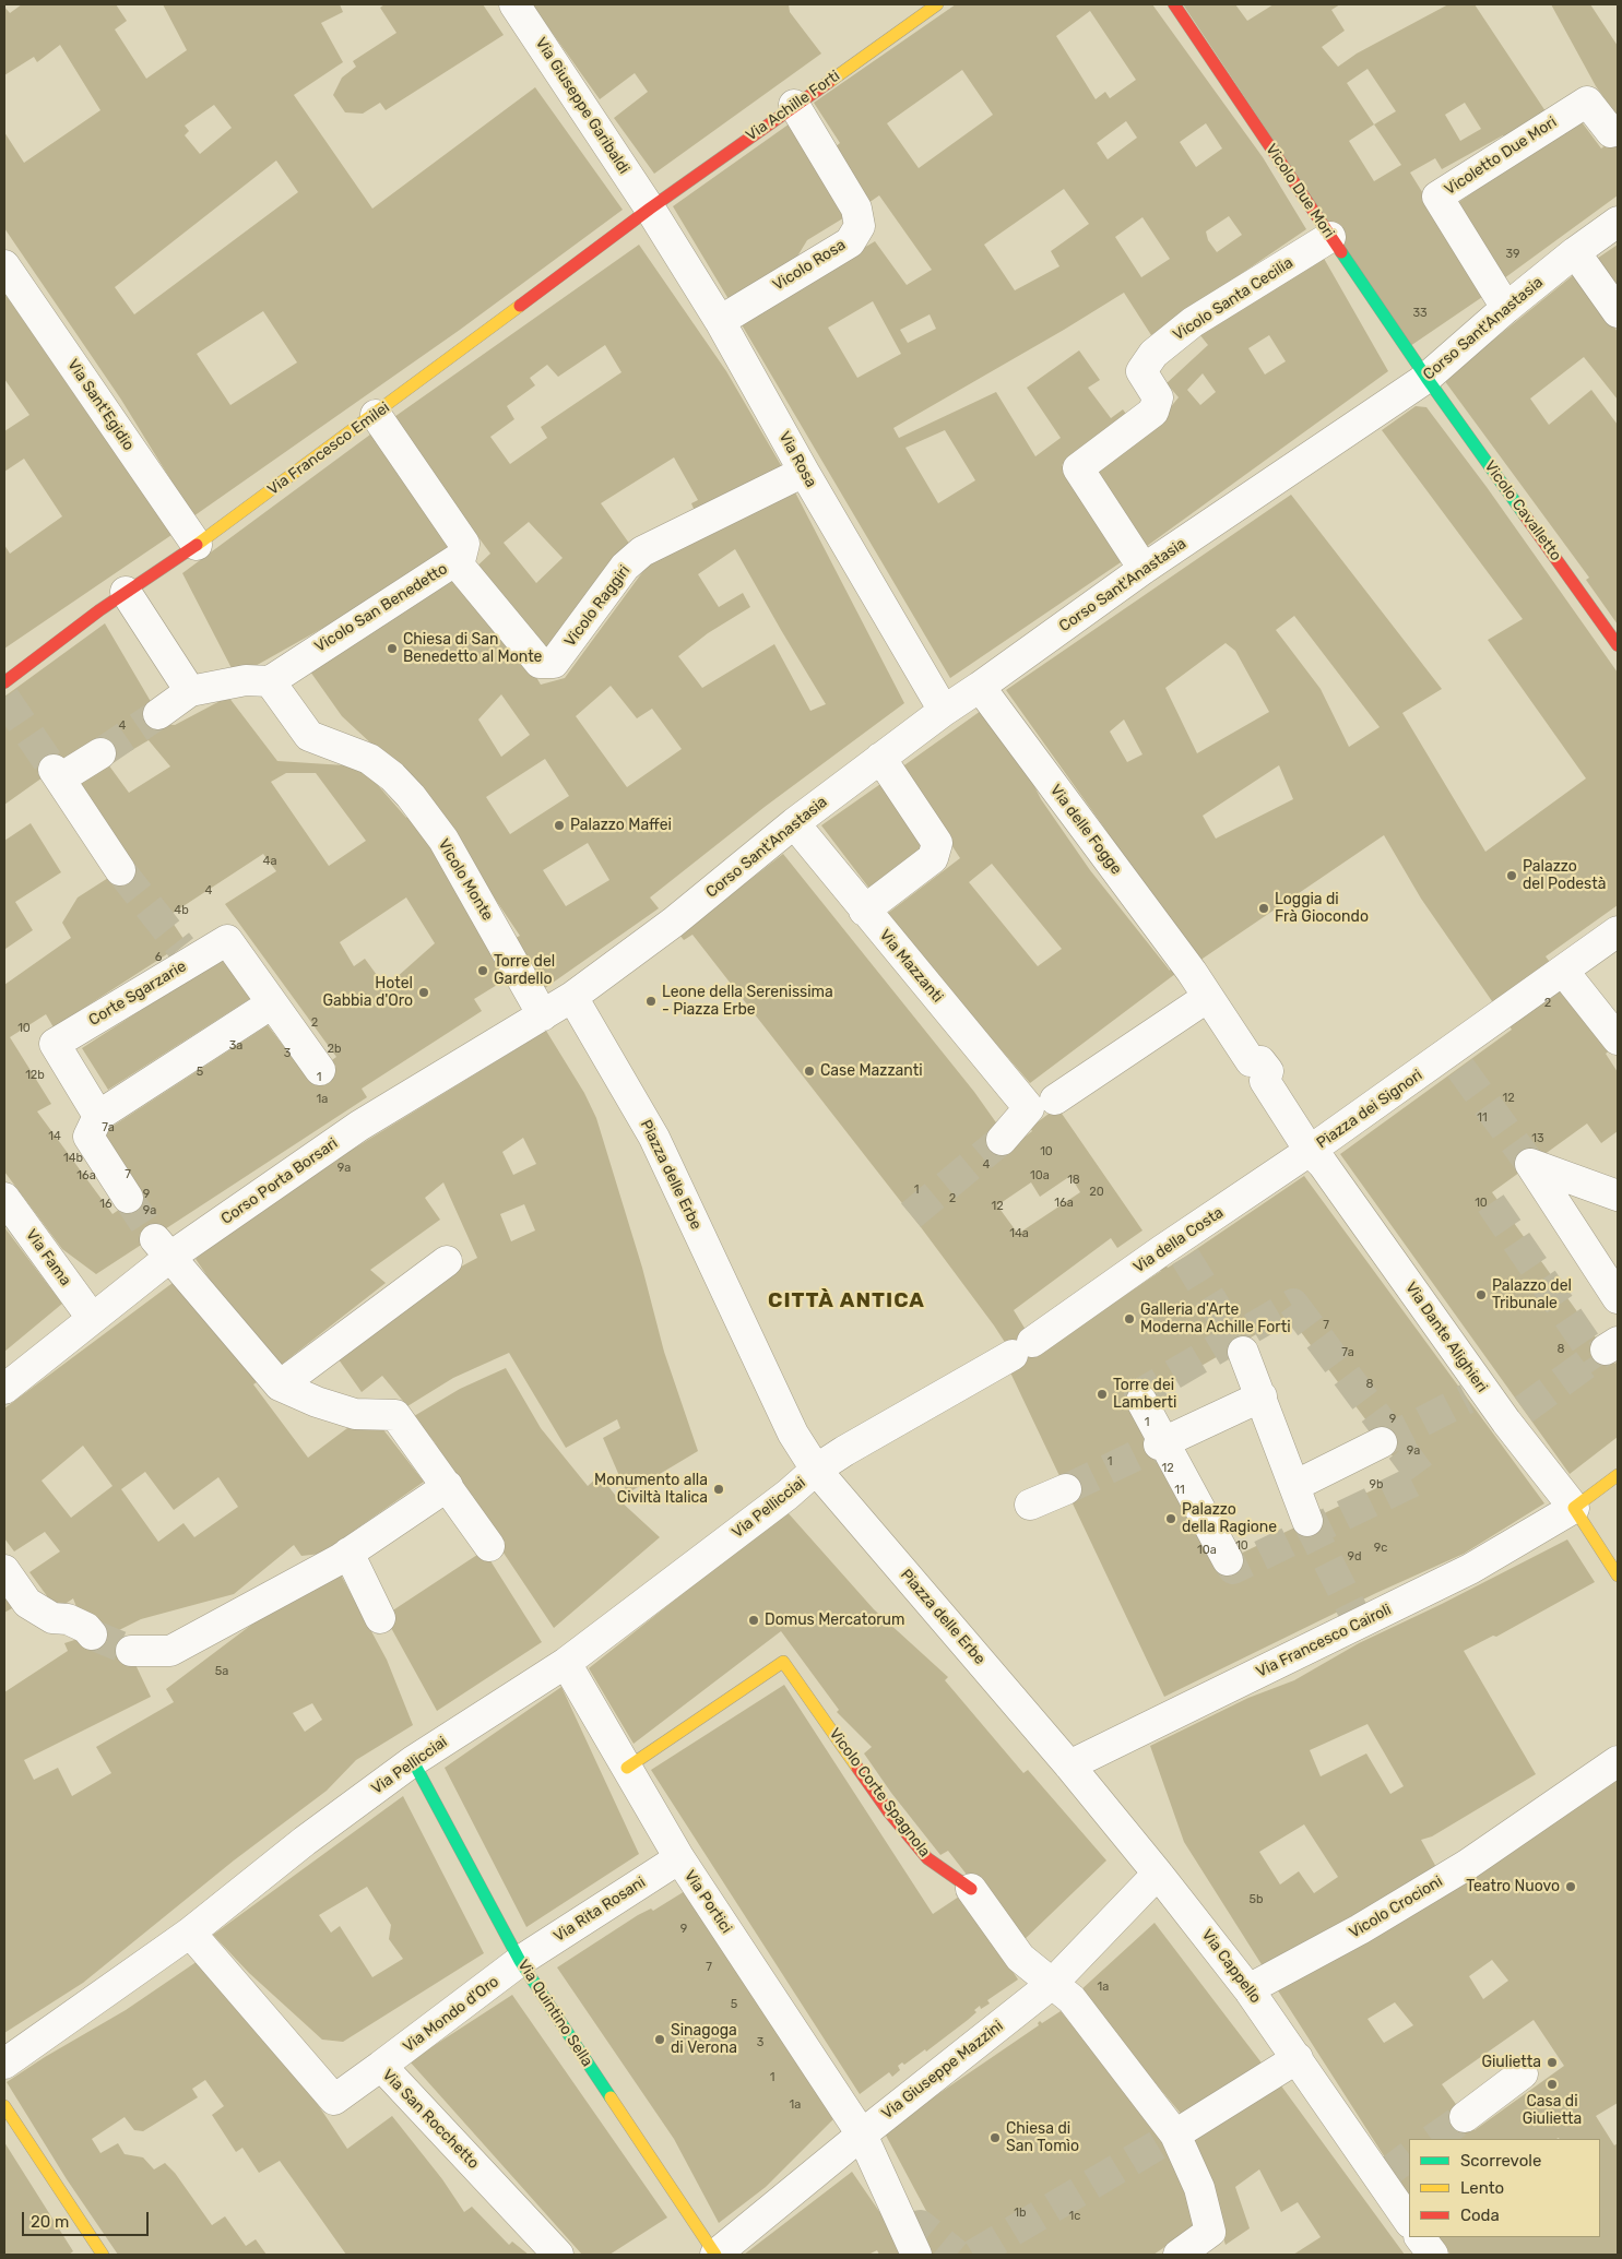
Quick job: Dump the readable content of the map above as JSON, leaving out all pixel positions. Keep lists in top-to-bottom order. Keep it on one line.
{"streets":{"street":["Via Giuseppe Garibaldi","Via Achille Forti","Vicoletto Due Mori","Vicolo Due Mori","Vicolo Rosa","Vicolo Santa Cecilia","Corso Sant'Anastasia","Via Sant'Egidio","Via Francesco Emilei","Via Rosa","Vicolo Cavalletto","Vicolo Raggiri","Vicolo San Benedetto","Via delle Fogge","Vicolo Monte","Via Mazzanti","Corte Sgarzarie","Piazza dei Signori","Piazza delle Erbe","Corso Porta Borsari","Via della Costa","Via Fama","Via Dante Alighieri","Via Pellicciai","Via Francesco Cairoli","Vicolo Corte Spagnola","Via Portici","Vicolo Crocioni","Via Rita Rosani","Via Cappello","Via Quintino Sella","Via Mondo d'Oro","Via Giuseppe Mazzini","Via San Rocchetto"]},"crossings":[["Via Giuseppe Garibaldi","Via Achille Forti"],["Via Giuseppe Garibaldi","Via Francesco Emilei"],["Via Giuseppe Garibaldi","Via Rosa"],["Via Achille Forti","Vicolo Rosa"],["Via Achille Forti","Via Francesco Emilei"],["Via Achille Forti","Via Rosa"],["Vicoletto Due Mori","Corso Sant'Anastasia"],["Vicolo Due Mori","Vicolo Santa Cecilia"],["Vicolo Due Mori","Corso Sant'Anastasia"],["Vicolo Due Mori","Vicolo Cavalletto"],["Vicolo Rosa","Via Rosa"],["Vicolo Santa Cecilia","Corso Sant'Anastasia"],["Corso Sant'Anastasia","Via Rosa"],["Corso Sant'Anastasia","Vicolo Cavalletto"],["Corso Sant'Anastasia","Via delle Fogge"],["Corso Sant'Anastasia","Via Mazzanti"],["Corso Sant'Anastasia","Piazza delle Erbe"],["Corso Sant'Anastasia","Corso Porta Borsari"],["Via Sant'Egidio","Via Francesco Emilei"],["Via Francesco Emilei","Via Rosa"],["Via Francesco Emilei","Vicolo San Benedetto"],["Via Rosa","Vicolo Raggiri"],["Vicolo Raggiri","Vicolo San Benedetto"],["Vicolo San Benedetto","Vicolo Monte"],["Via delle Fogge","Piazza dei Signori"],["Vicolo Monte","Corso Porta Borsari"],["Piazza dei Signori","Via della Costa"],["Piazza dei Signori","Via Dante Alighieri"],["Piazza delle Erbe","Corso Porta Borsari"],["Piazza delle Erbe","Via della Costa"],["Piazza delle Erbe","Via Pellicciai"],["Piazza delle Erbe","Via Francesco Cairoli"],["Piazza delle Erbe","Via Cappello"],["Corso Porta Borsari","Via Fama"],["Via della Costa","Via Dante Alighieri"],["Via della Costa","Via Pellicciai"],["Via Dante Alighieri","Via Francesco Cairoli"],["Via Pellicciai","Via Portici"],["Via Pellicciai","Via Quintino Sella"],["Via Pellicciai","Via San Rocchetto"],["Via Francesco Cairoli","Via Cappello"],["Vicolo Corte Spagnola","Via Portici"],["Vicolo Corte Spagnola","Via Giuseppe Mazzini"],["Via Portici","Via Rita Rosani"],["Via Portici","Via Giuseppe Mazzini"],["Vicolo Crocioni","Via Cappello"],["Via Rita Rosani","Via Quintino Sella"],["Via Rita Rosani","Via Mondo d'Oro"],["Via Cappello","Via Giuseppe Mazzini"],["Via Quintino Sella","Via Mondo d'Oro"],["Via Quintino Sella","Via Giuseppe Mazzini"],["Via Mondo d'Oro","Via San Rocchetto"]],"districts":["CITTÀ ANTICA"],"places":["Chiesa di San Benedetto al Monte","Palazzo Maffei","Palazzo del Podestà","Loggia di Frà Giocondo","Torre del Gardello","Hotel Gabbia d'Oro","Leone della Serenissima - Piazza Erbe","Case Mazzanti","Palazzo del Tribunale","Galleria d'Arte Moderna Achille Forti","Torre dei Lamberti","Monumento alla Civiltà Italica","Palazzo della Ragione","Domus Mercatorum","Teatro Nuovo","Sinagoga di Verona","Giulietta","Casa di Giulietta","Chiesa di San Tomìo"],"house_numbers":["39","33","4","4a","4","4b","6","2","2","10","3a","2b","3","5","12b","1","12","1a","11","7a","14","13","10","14b","4","9a","7","16a","10a","18","1","20","9","2","16a","10","16","12","9a","14a","7","8","7a","8","9","1","9a","1","12","9b","11","10","9c","10a","9d","5a","5b","9","7","1a","5","3","1","1a","1b","1c"],"legend":["Scorrevole","Lento","Coda"],"scale_bar":"20 m"}
